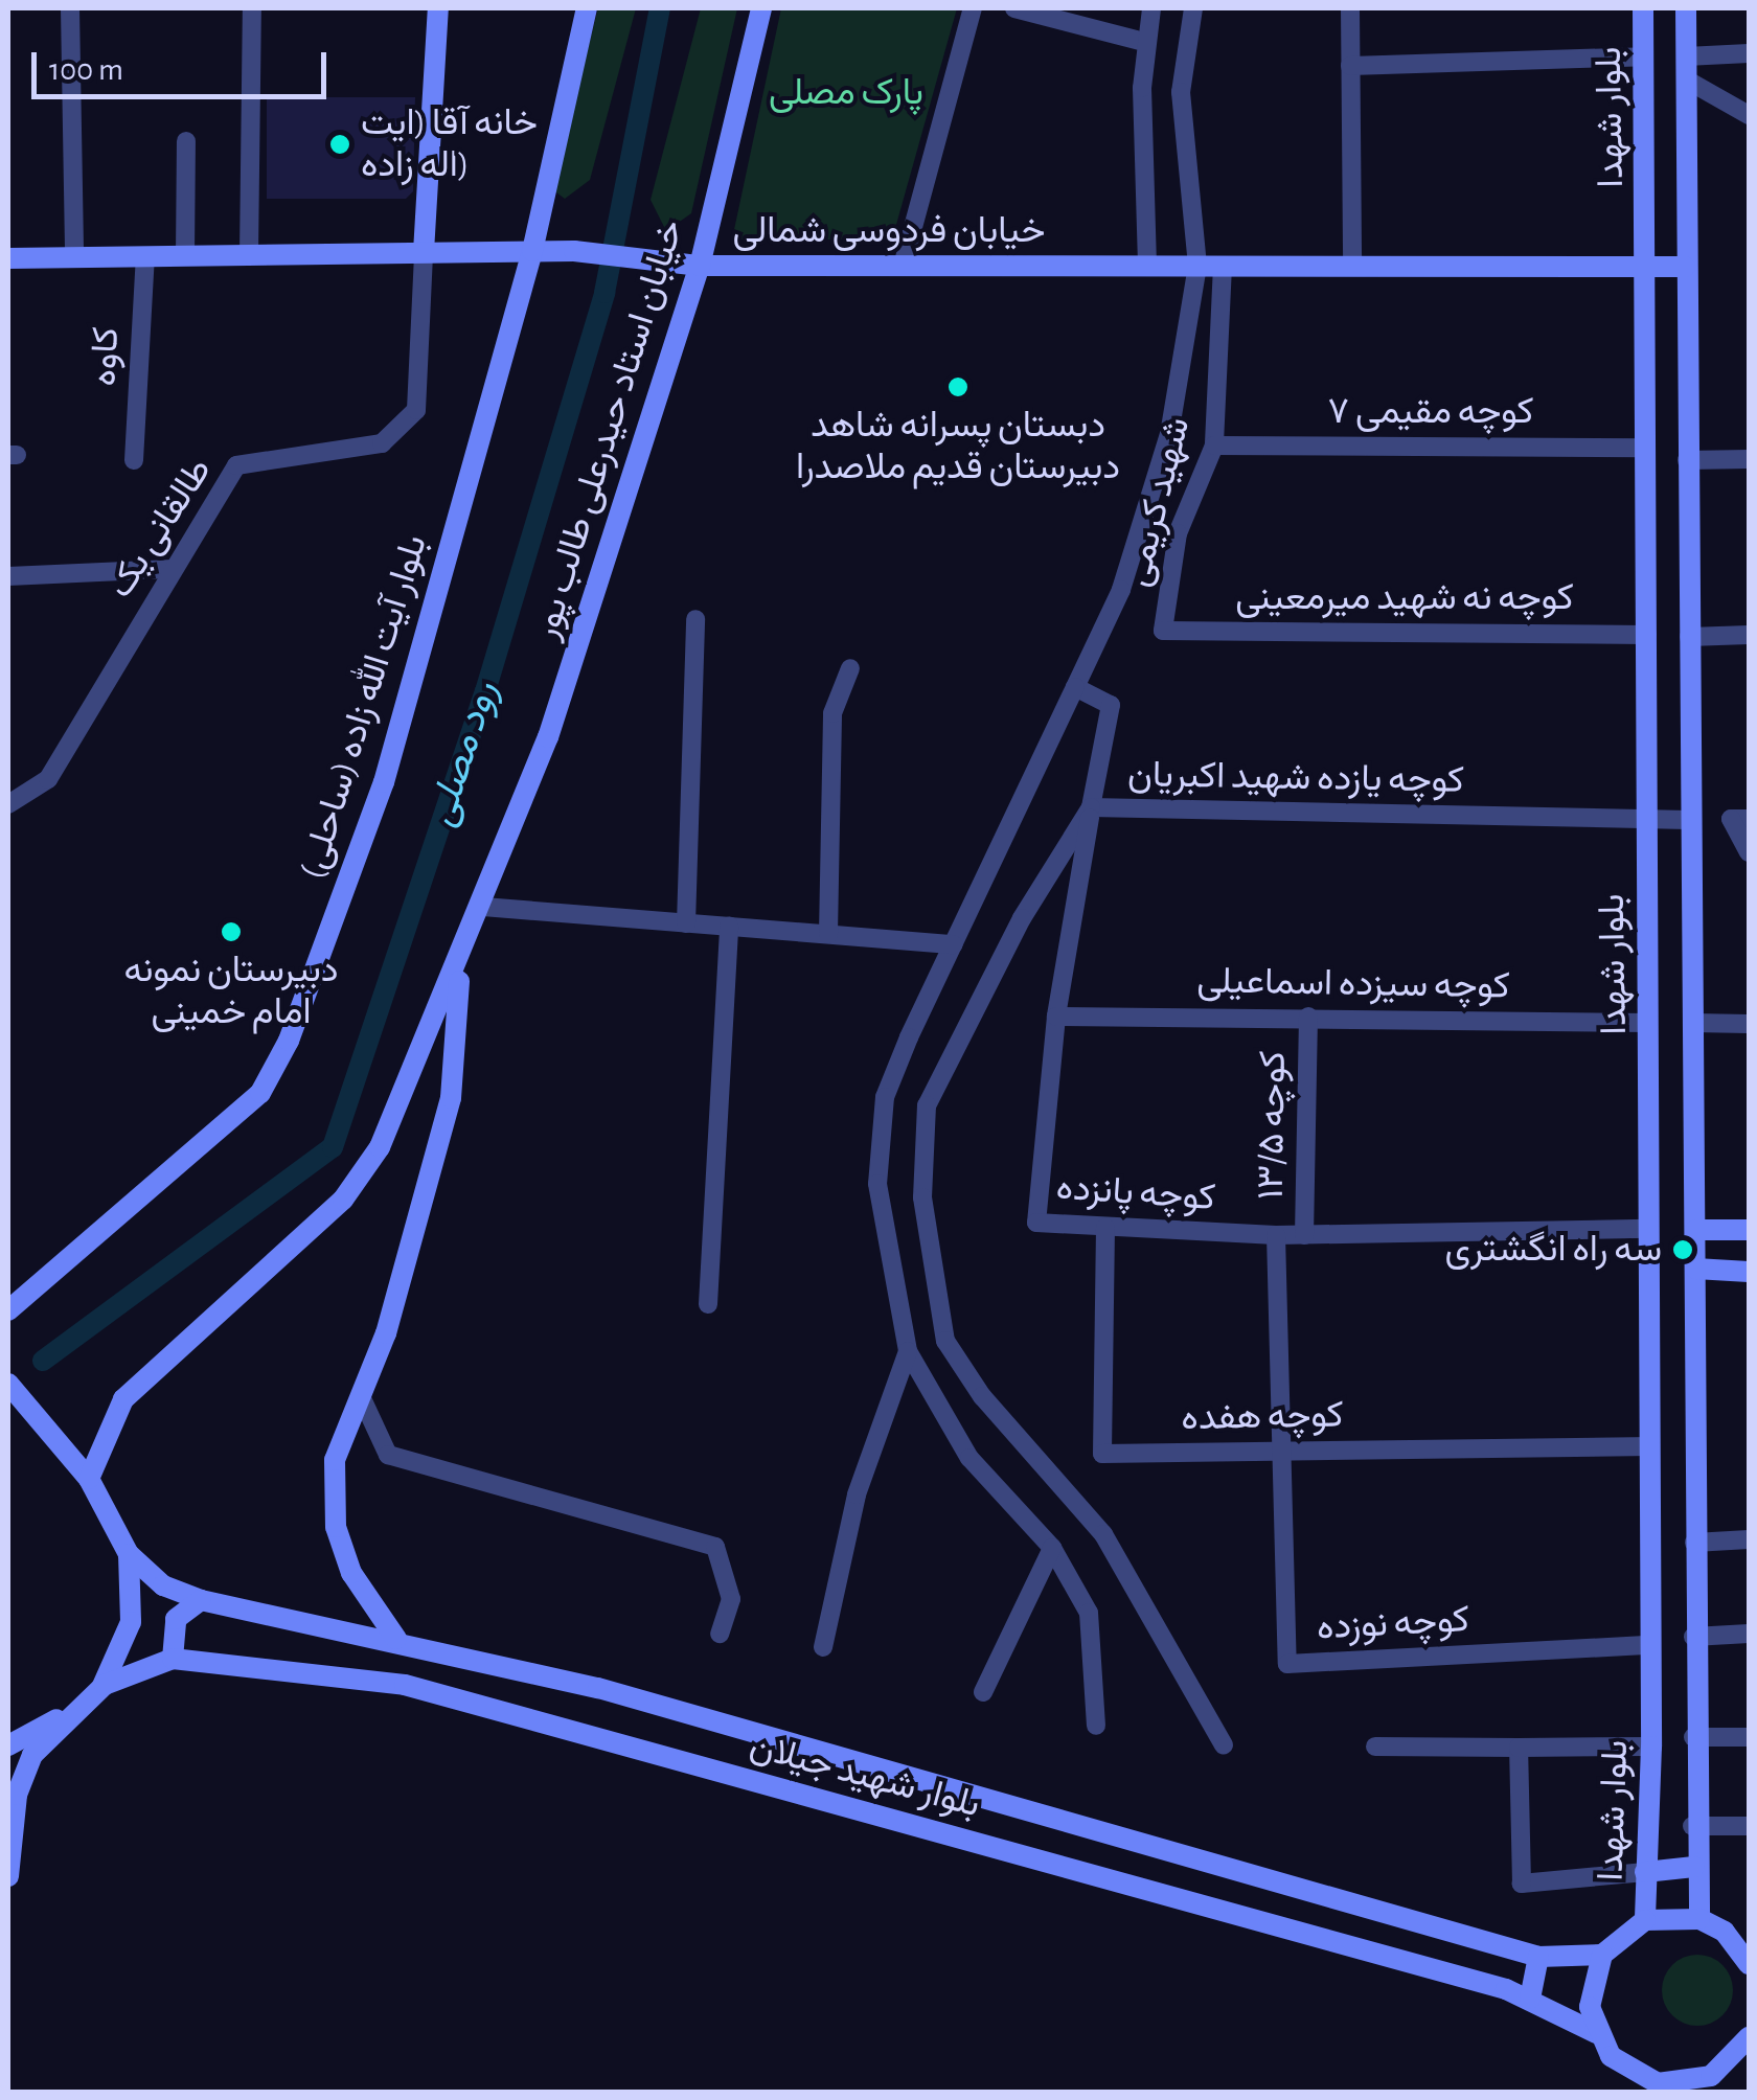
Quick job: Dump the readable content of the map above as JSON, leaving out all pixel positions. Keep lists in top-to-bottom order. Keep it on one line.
{"streets":{"main road":["بلوار شهدا","خیابان فردوسی شمالی","خیابان استاد حیدرعلی طالب پور","بلوار آیت الله زاده (ساحلی)","بلوار شهید جیلان"],"street":["کاوه","کوچه مقیمی ۷","شهید کریمی","طالقانی یک","کوچه نه شهید میرمعینی","کوچه یازده شهید اکبریان","کوچه سیزده اسماعیلی","کوچه ۱۳/۵","کوچه پانزده","کوچه هفده","کوچه نوزده"]},"crossings":[["بلوار شهدا","خیابان فردوسی شمالی"],["بلوار شهدا","کوچه مقیمی ۷"],["بلوار شهدا","کوچه نه شهید میرمعینی"],["بلوار شهدا","کوچه یازده شهید اکبریان"],["بلوار شهدا","کوچه سیزده اسماعیلی"],["بلوار شهدا","کوچه پانزده"],["بلوار شهدا","کوچه هفده"],["بلوار شهدا","کوچه نوزده"],["خیابان فردوسی شمالی","کاوه"],["خیابان فردوسی شمالی","خیابان استاد حیدرعلی طالب پور"],["خیابان فردوسی شمالی","شهید کریمی"],["خیابان فردوسی شمالی","طالقانی یک"],["خیابان فردوسی شمالی","بلوار آیت الله زاده (ساحلی)"],["کوچه مقیمی ۷","شهید کریمی"],["شهید کریمی","کوچه نه شهید میرمعینی"],["کوچه یازده شهید اکبریان","کوچه پانزده"],["کوچه سیزده اسماعیلی","کوچه ۱۳/۵"],["کوچه سیزده اسماعیلی","کوچه پانزده"],["کوچه ۱۳/۵","کوچه پانزده"],["کوچه پانزده","کوچه هفده"],["کوچه هفده","کوچه نوزده"]],"water":["رود مصلی"],"parks":["پارک مصلی"],"places":["خانه آقا (ایت اله زاده)","دبستان پسرانه شاهد دبیرستان قدیم ملاصدرا","دبیرستان نمونه امام خمینی","سه راه انگشتری"],"scale_bar":"100 m"}
